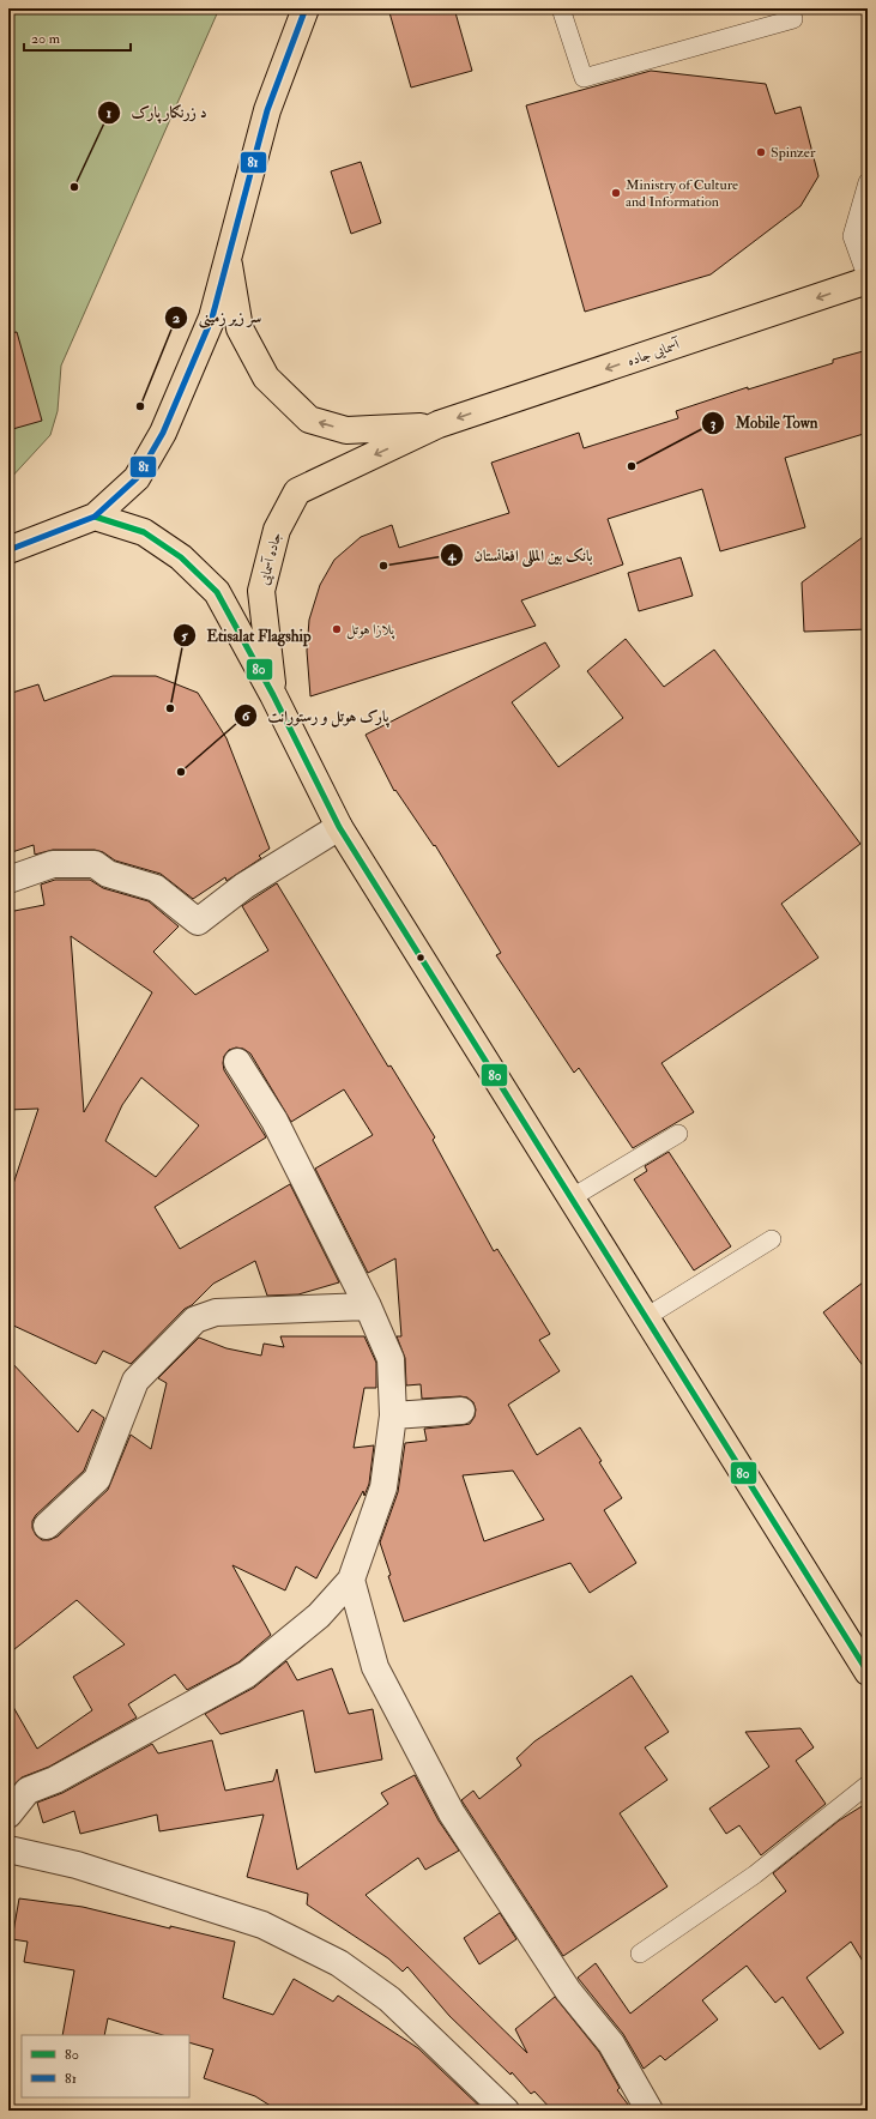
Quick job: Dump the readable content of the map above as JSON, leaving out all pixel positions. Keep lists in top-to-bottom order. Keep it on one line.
{"streets":{"highway":["آسمایی جاده","جاده آسمایی"]},"crossings":[["آسمایی جاده","جاده آسمایی"]],"one_way":["آسمایی جاده"],"places":["Spinzer","د زرنګار پارک","Ministry of Culture and Information","سر زیر زمینی","Mobile Town","بانک بین المللی افغانستان","پلازا هوتل","Etisalat Flagship","پارک هوتل و رستورانت"],"lines":["transit line 81","transit line 80"],"legend":["80","81"],"scale_bar":"20 m"}
